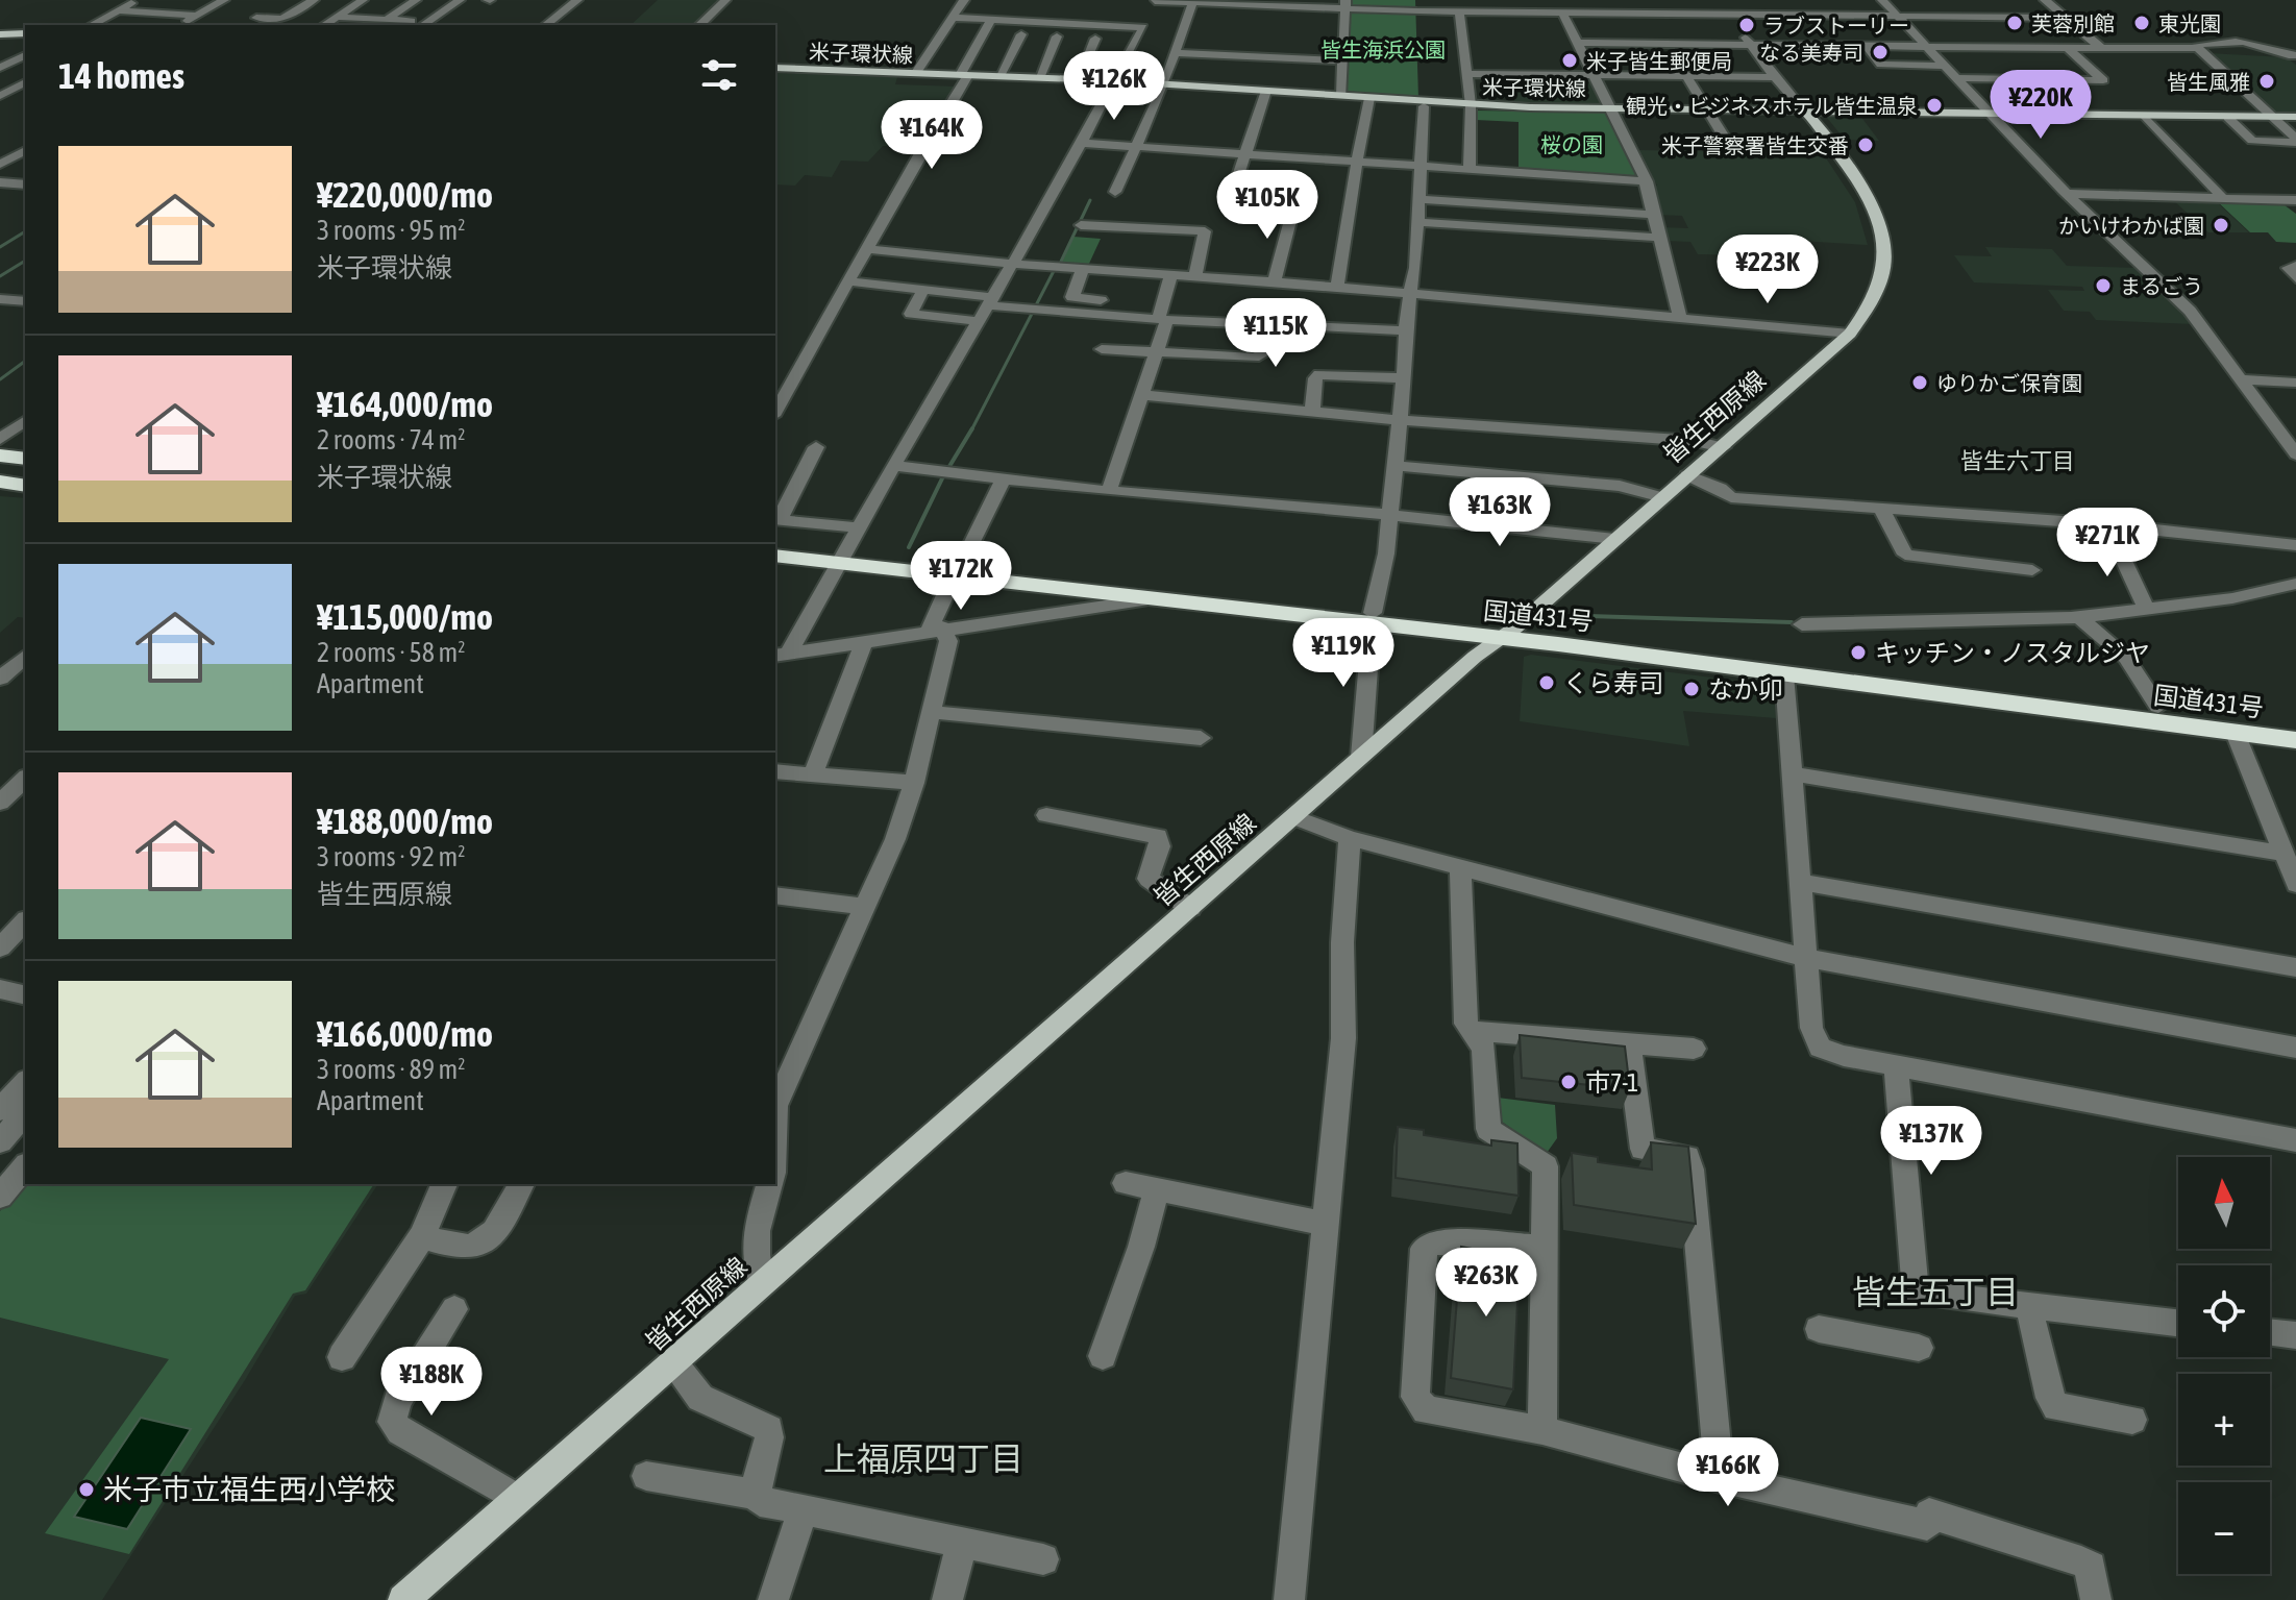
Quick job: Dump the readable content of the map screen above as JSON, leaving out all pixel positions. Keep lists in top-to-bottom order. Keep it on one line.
{"streets":{"highway":["国道431号"],"main road":["米子環状線","皆生西原線"]},"crossings":[["米子環状線","皆生西原線"],["皆生西原線","国道431号"]],"districts":["皆生六丁目","皆生五丁目","上福原四丁目"],"parks":["皆生海浜公園","桜の園"],"places":["芙蓉別館","東光園","ラブストーリー","なる美寿司","米子皆生郵便局","皆生風雅","観光・ビジネスホテル皆生温泉","米子警察署皆生交番","かいけわかば園","まるごう","ゆりかご保育園","キッチン・ノスタルジヤ","くら寿司","なか卯","市7-1","米子市立福生西小学校"],"north":"top","page":{"heading":"14 homes","price":["¥126K","¥220K","¥164K","¥105K","¥223K","¥115K","¥163K","¥271K","¥172K","¥119K","¥137K","¥263K","¥188K","¥166K"],"list":[{"name":"¥220,000/mo","note":"3 rooms · 95 m² · 米子環状線"},{"name":"¥164,000/mo","note":"2 rooms · 74 m² · 米子環状線"},{"name":"¥115,000/mo","note":"2 rooms · 58 m² · Apartment"},{"name":"¥188,000/mo","note":"3 rooms · 92 m² · 皆生西原線"},{"name":"¥166,000/mo","note":"3 rooms · 89 m² · Apartment"}],"map_buttons":["+","−"]}}
